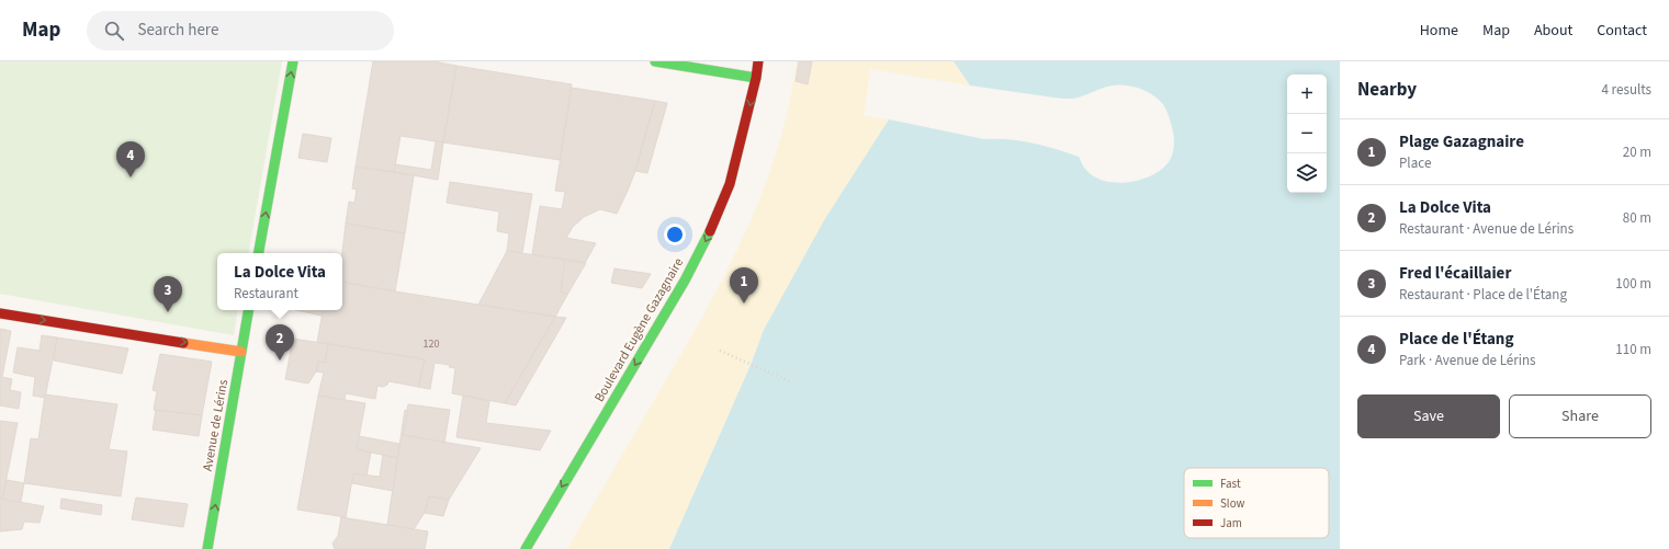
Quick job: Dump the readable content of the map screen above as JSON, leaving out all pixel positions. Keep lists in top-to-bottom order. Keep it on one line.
{"streets":{"street":["Boulevard Eugène Gazagnaire","Avenue de Lérins"]},"one_way":["Boulevard Eugène Gazagnaire","Avenue de Lérins"],"house_numbers":["120"],"legend":["Fast","Slow","Jam"],"page":{"header":"Map","search":"Search here","nav":["Home","Map","About","Contact"],"heading":["Nearby","4 results"],"map_buttons":["+","−"],"list":[{"mark":"1","name":"Plage Gazagnaire","note":"Place","value":"20 m"},{"mark":"2","name":"La Dolce Vita","note":"Restaurant · Avenue de Lérins","value":"80 m"},{"mark":"3","name":"Fred l'écaillaier","note":"Restaurant · Place de l'Étang","value":"100 m"},{"mark":"4","name":"Place de l'Étang","note":"Park · Avenue de Lérins","value":"110 m"}],"pins":["4","1","3","2"],"popup":["La Dolce Vita","Restaurant"],"buttons":["Save","Share"]}}
